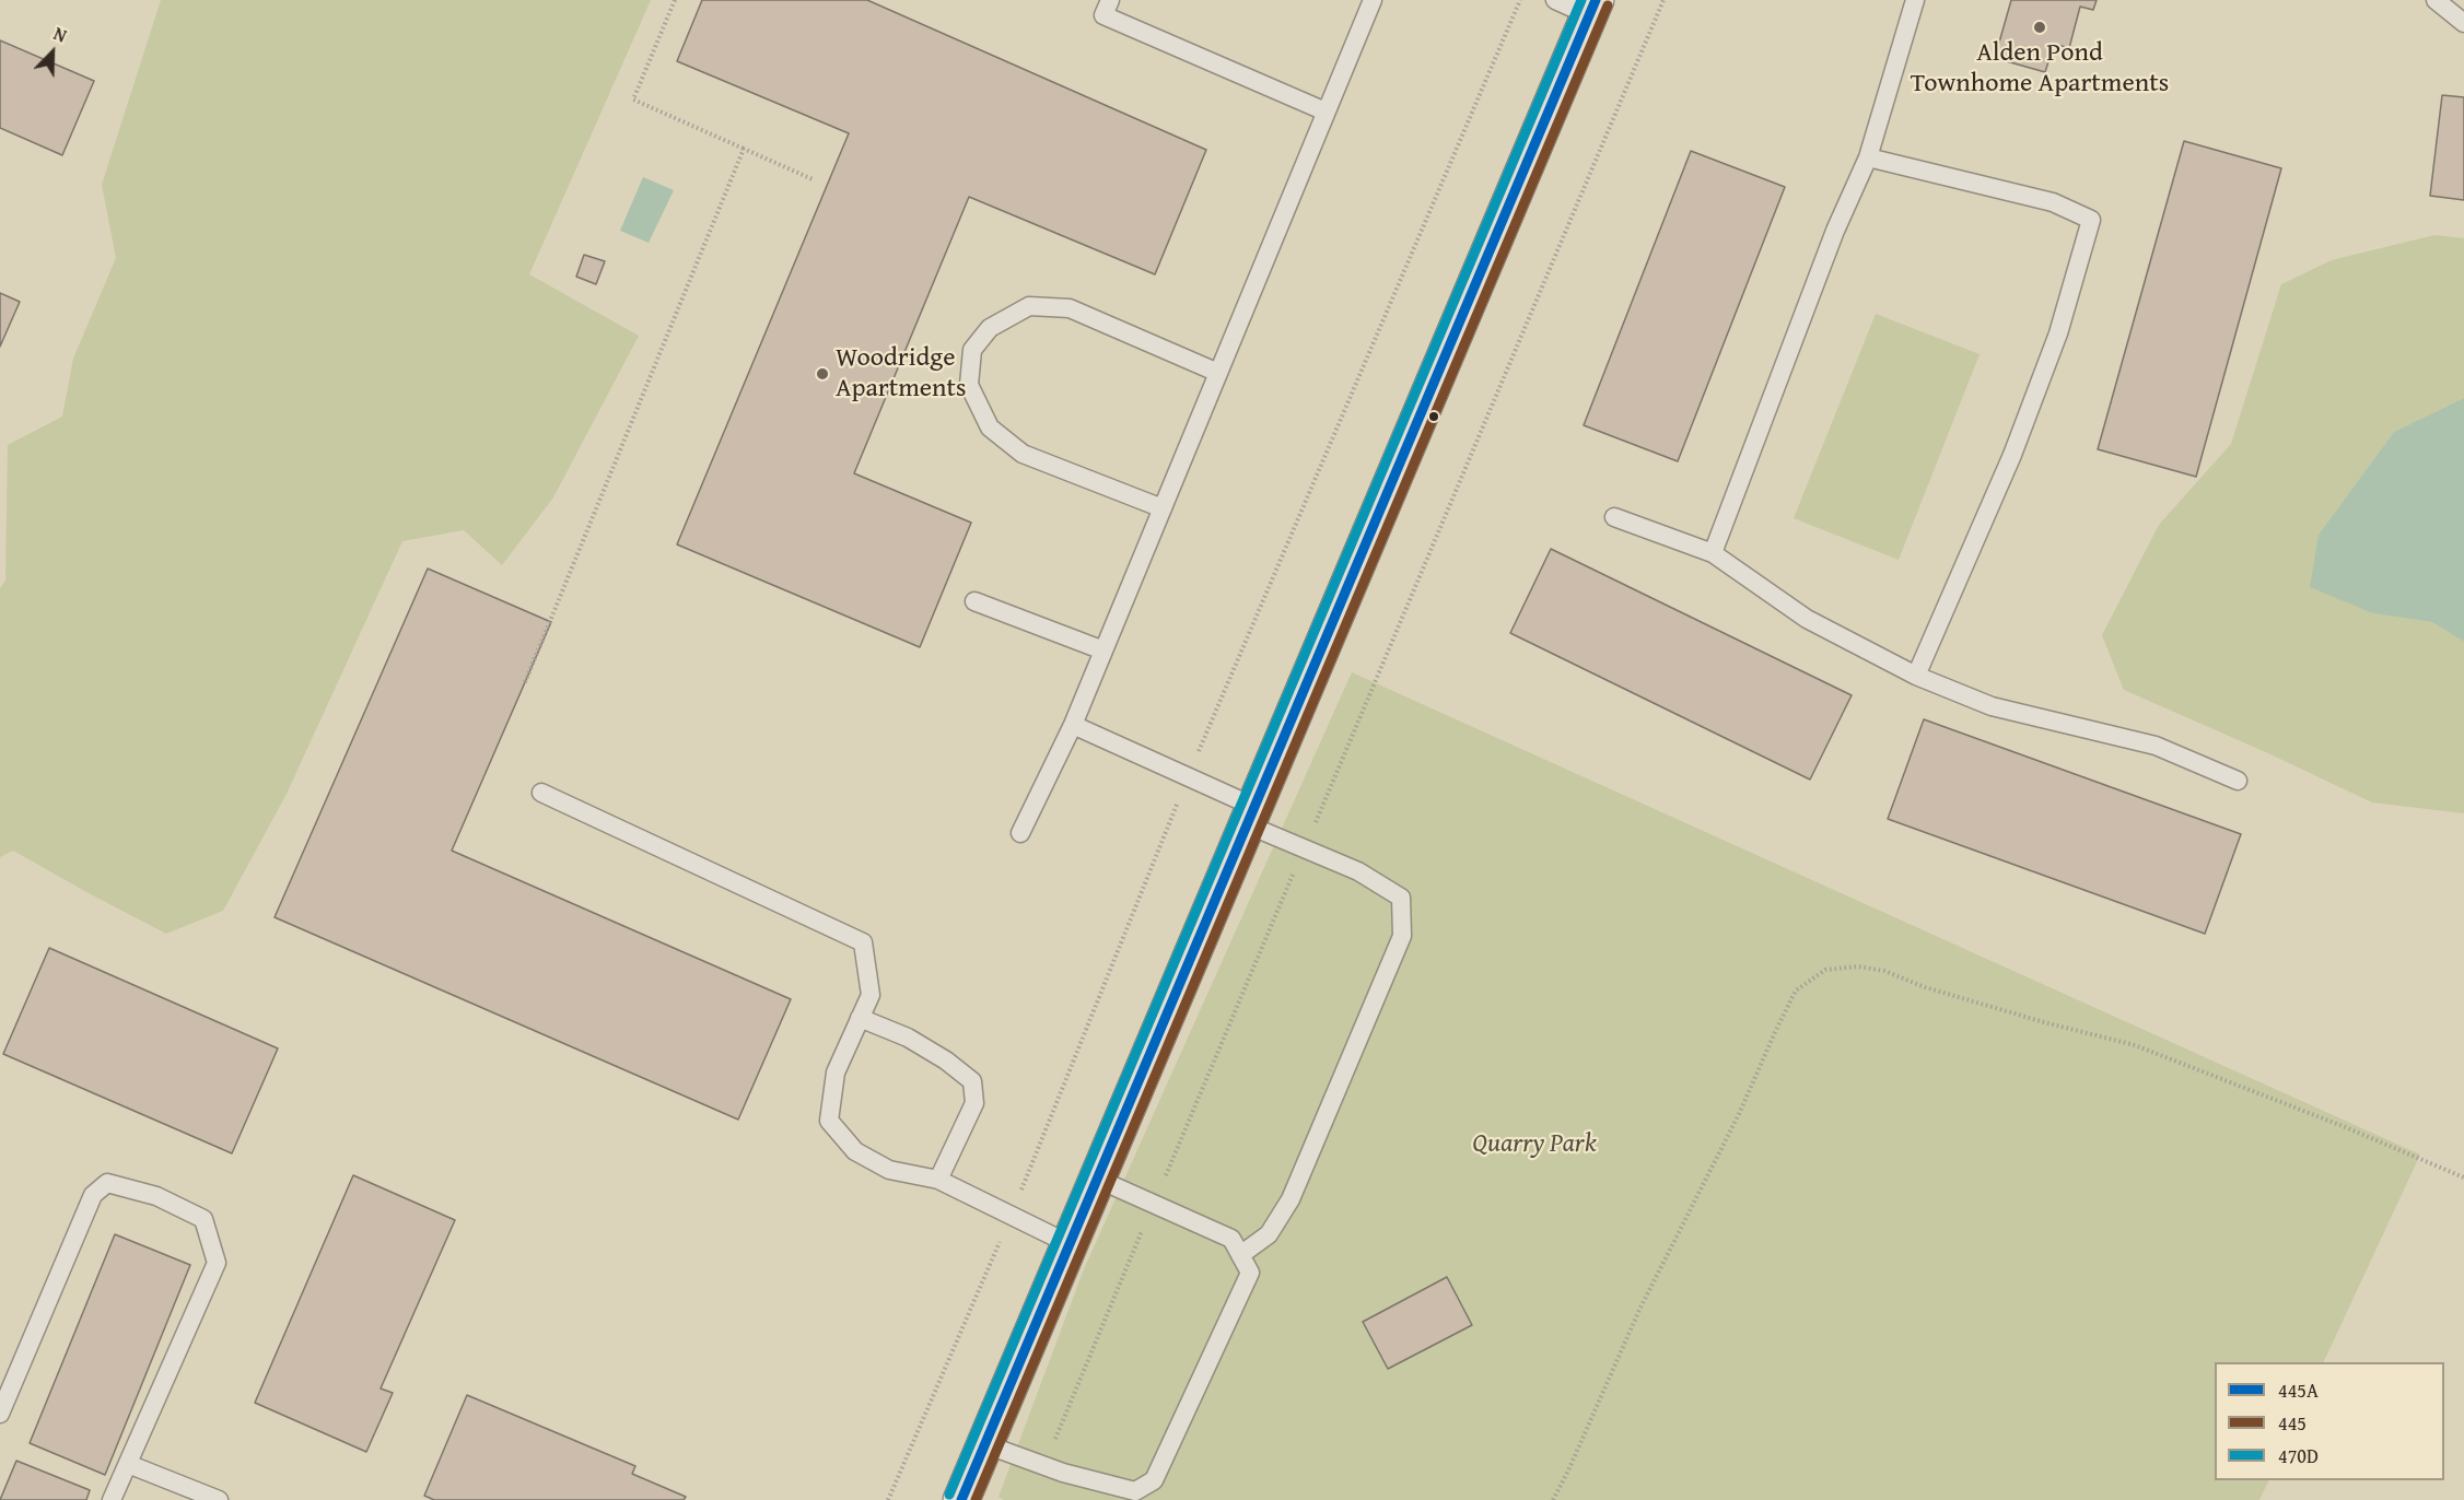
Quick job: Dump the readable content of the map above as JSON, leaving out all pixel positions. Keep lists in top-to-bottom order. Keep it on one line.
{"parks":["Quarry Park"],"places":["Alden Pond Townhome Apartments","Woodridge Apartments"],"lines":["transit line 445A","transit line 470D","transit line 445"],"legend":["445A","445","470D"],"north":"top right"}
